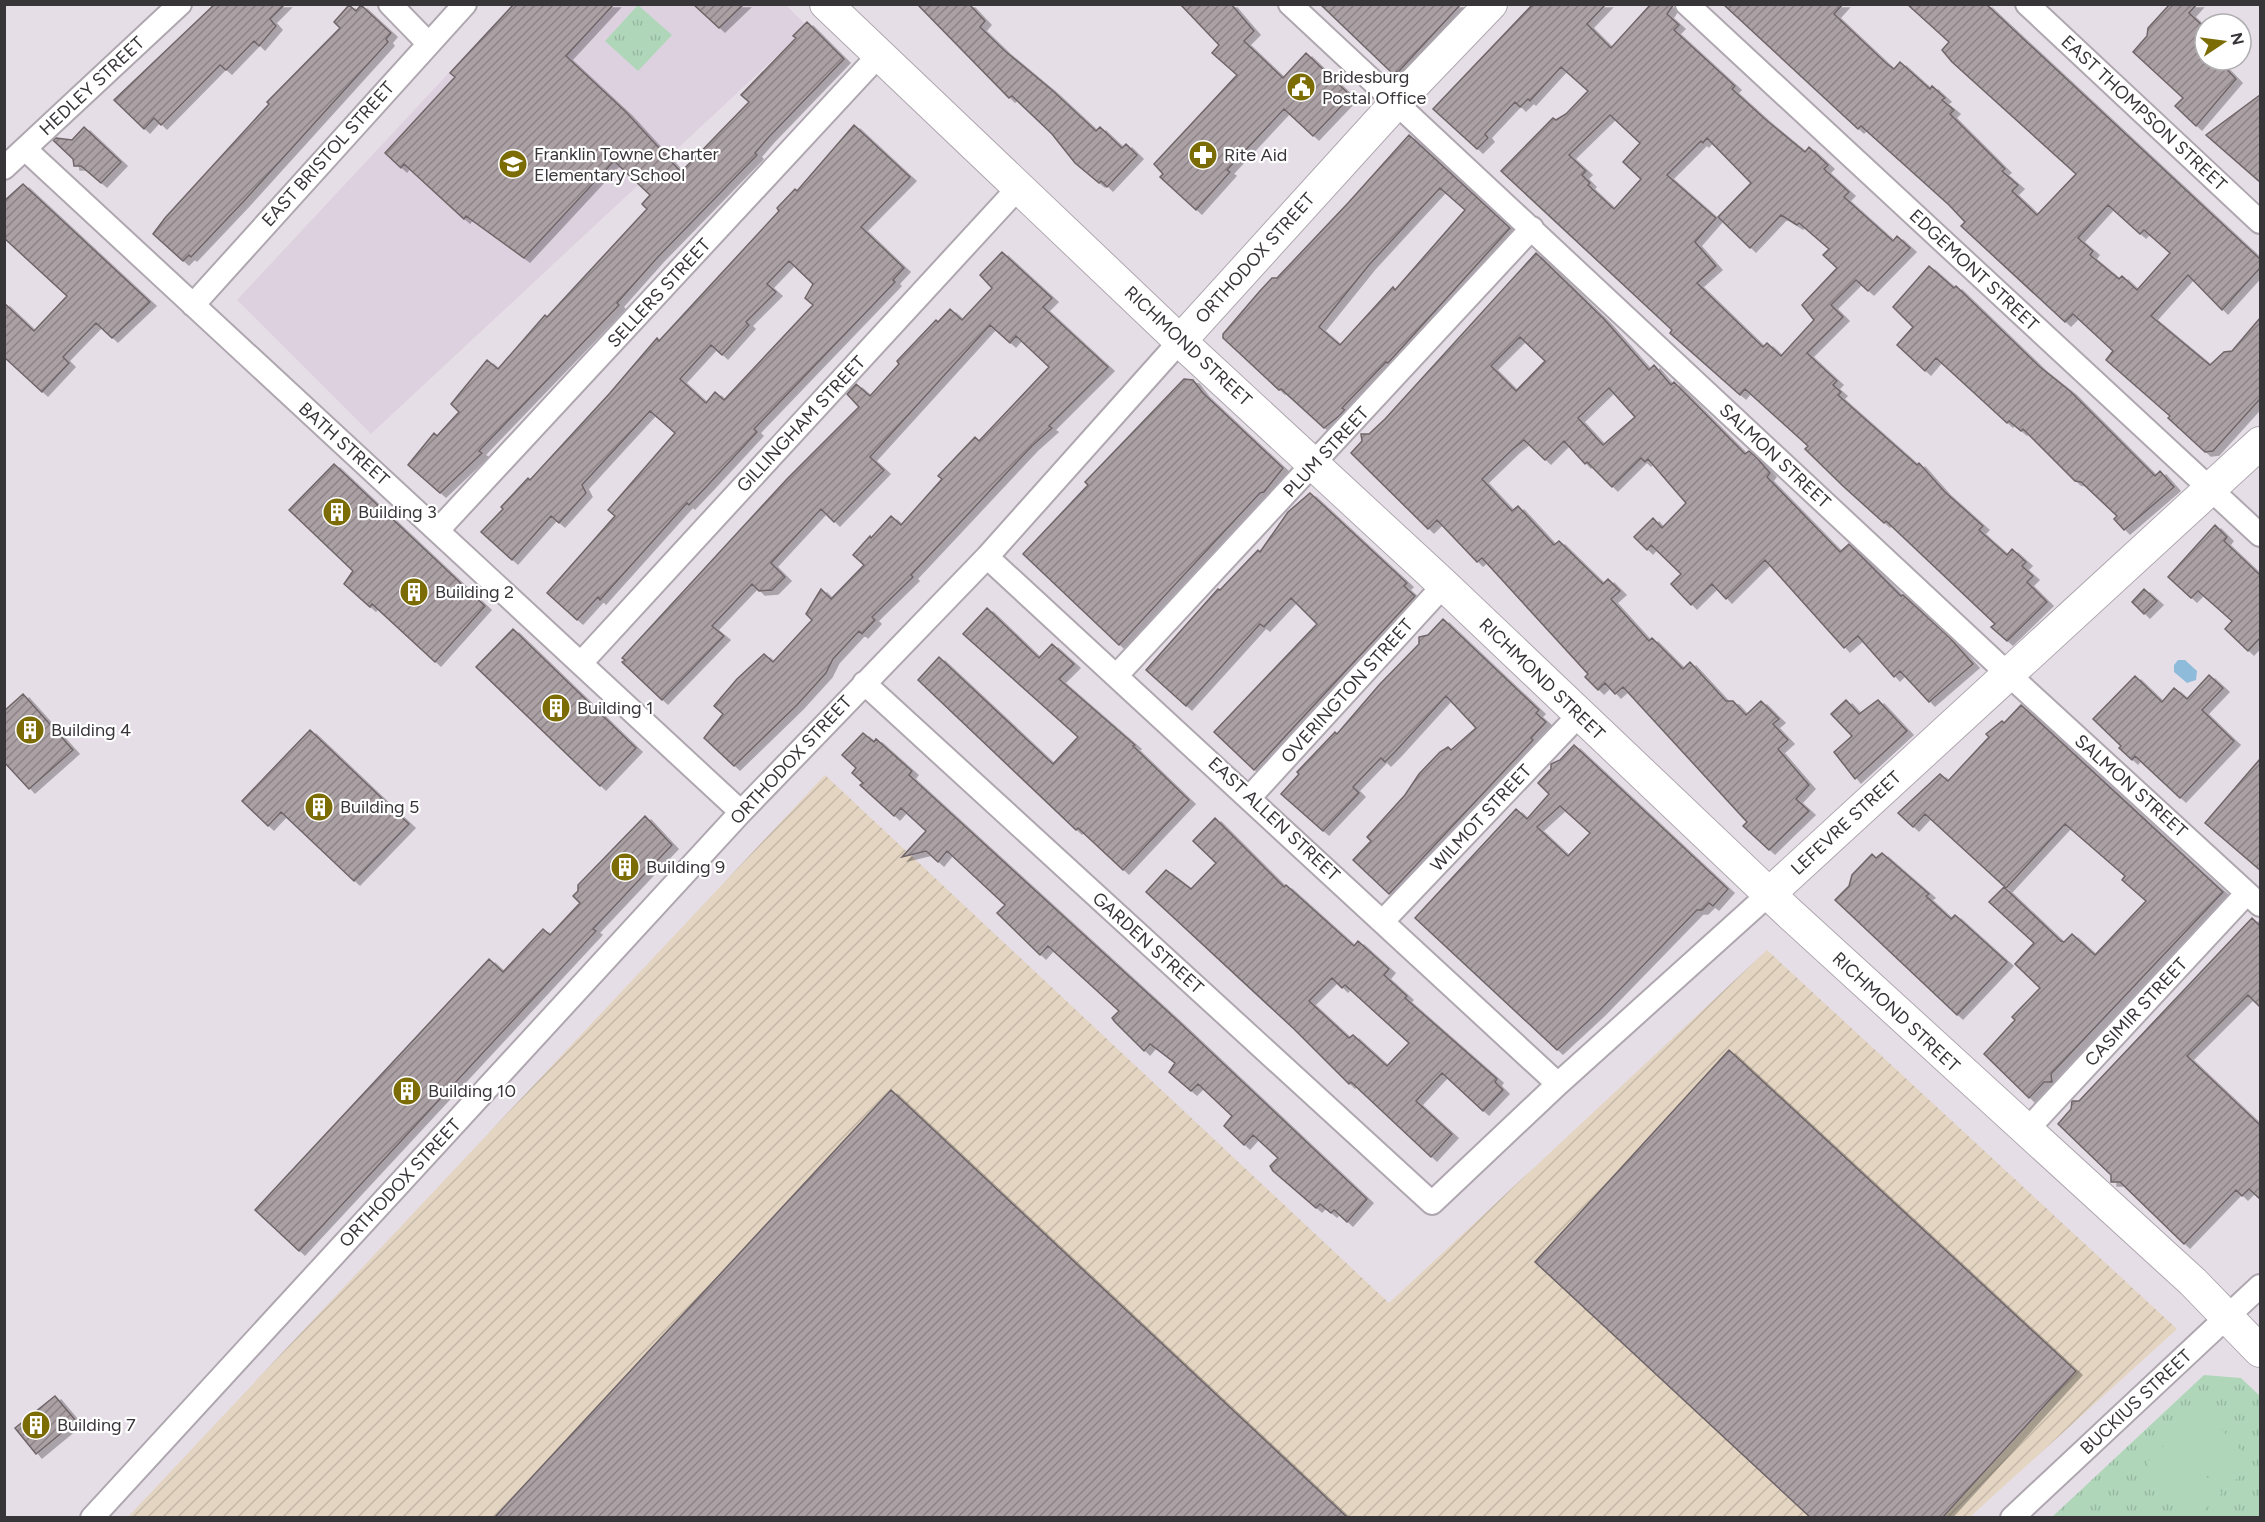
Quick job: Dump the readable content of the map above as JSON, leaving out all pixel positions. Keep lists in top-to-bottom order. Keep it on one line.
{"streets":{"main road":["ORTHODOX STREET","RICHMOND STREET","LEFEVRE STREET"],"street":["HEDLEY STREET","EAST THOMPSON STREET","EAST BRISTOL STREET","EDGEMONT STREET","SELLERS STREET","GILLINGHAM STREET","BATH STREET","PLUM STREET","SALMON STREET","OVERINGTON STREET","WILMOT STREET","EAST ALLEN STREET","GARDEN STREET","CASIMIR STREET","BUCKIUS STREET"]},"crossings":[["HEDLEY STREET","BATH STREET"],["EAST BRISTOL STREET","BATH STREET"],["ORTHODOX STREET","RICHMOND STREET"],["ORTHODOX STREET","BATH STREET"],["ORTHODOX STREET","SALMON STREET"],["ORTHODOX STREET","EAST ALLEN STREET"],["ORTHODOX STREET","GARDEN STREET"],["EDGEMONT STREET","LEFEVRE STREET"],["SELLERS STREET","RICHMOND STREET"],["SELLERS STREET","BATH STREET"],["RICHMOND STREET","GILLINGHAM STREET"],["RICHMOND STREET","PLUM STREET"],["RICHMOND STREET","OVERINGTON STREET"],["RICHMOND STREET","WILMOT STREET"],["RICHMOND STREET","LEFEVRE STREET"],["RICHMOND STREET","CASIMIR STREET"],["RICHMOND STREET","BUCKIUS STREET"],["GILLINGHAM STREET","BATH STREET"],["PLUM STREET","SALMON STREET"],["PLUM STREET","EAST ALLEN STREET"],["SALMON STREET","LEFEVRE STREET"],["SALMON STREET","CASIMIR STREET"],["OVERINGTON STREET","EAST ALLEN STREET"],["WILMOT STREET","EAST ALLEN STREET"],["EAST ALLEN STREET","LEFEVRE STREET"],["LEFEVRE STREET","GARDEN STREET"]],"places":{"public building":["Bridesburg Postal Office"],"pharmacy":["Rite Aid"],"school or university":["Franklin Towne Charter Elementary School"],"building":["Building 3","Building 2","Building 1","Building 4","Building 5","Building 9","Building 10","Building 7"]},"north":"right"}
